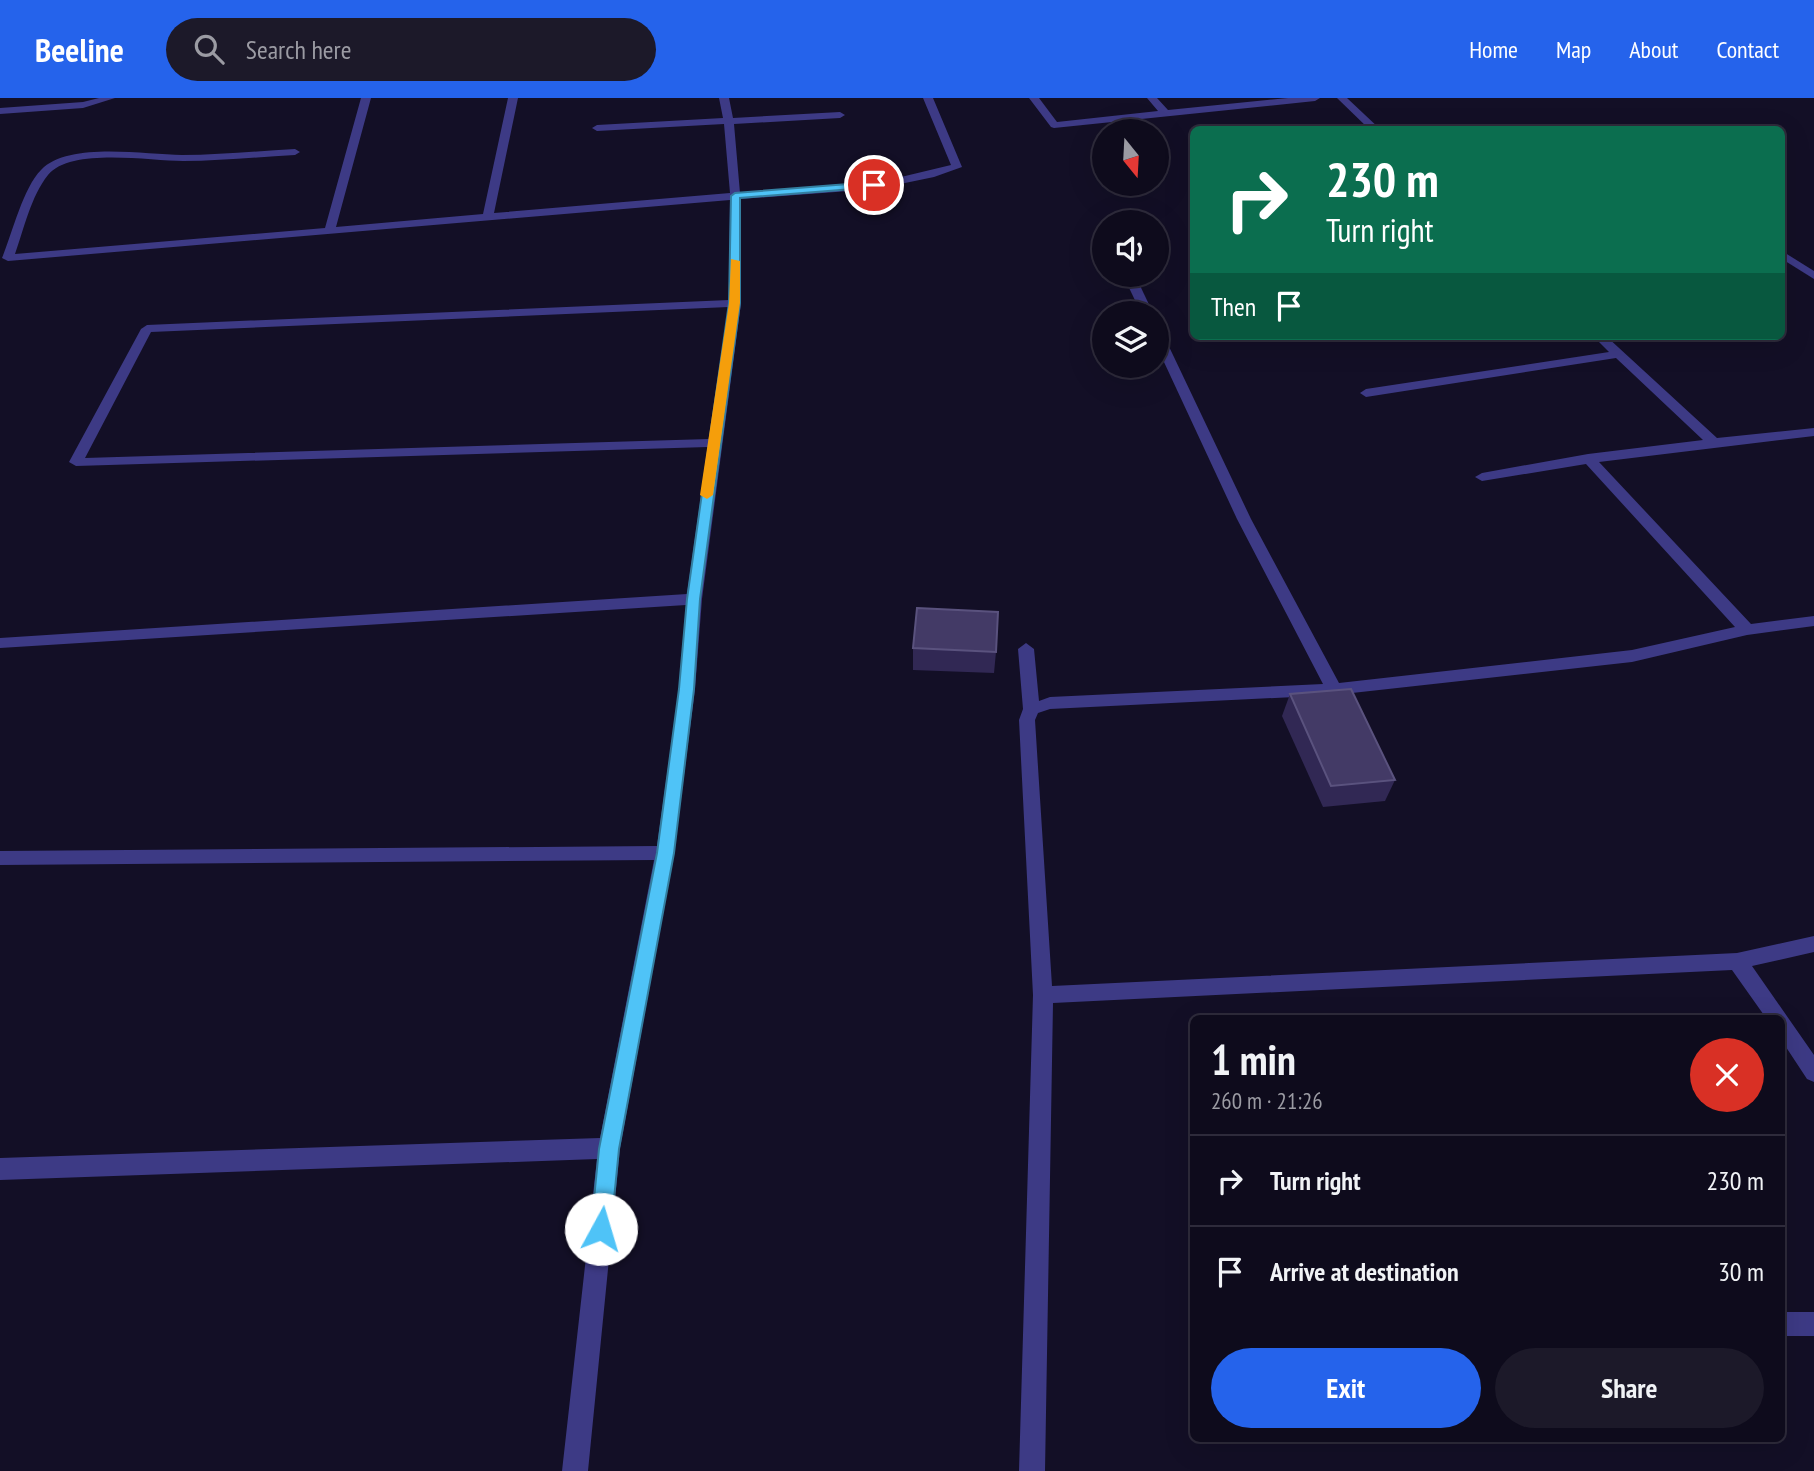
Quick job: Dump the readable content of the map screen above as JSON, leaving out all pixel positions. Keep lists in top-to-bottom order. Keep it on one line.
{"north":"bottom","page":{"header":"Beeline","search":"Search here","nav":["Home","Map","About","Contact"],"turn":["230 m","Turn right"],"then":"Then","heading":["1 min","260 m · 21:26"],"list":[{"name":"Turn right","value":"230 m"},{"name":"Arrive at destination","value":"30 m"}],"buttons":["Exit","Share"]}}
